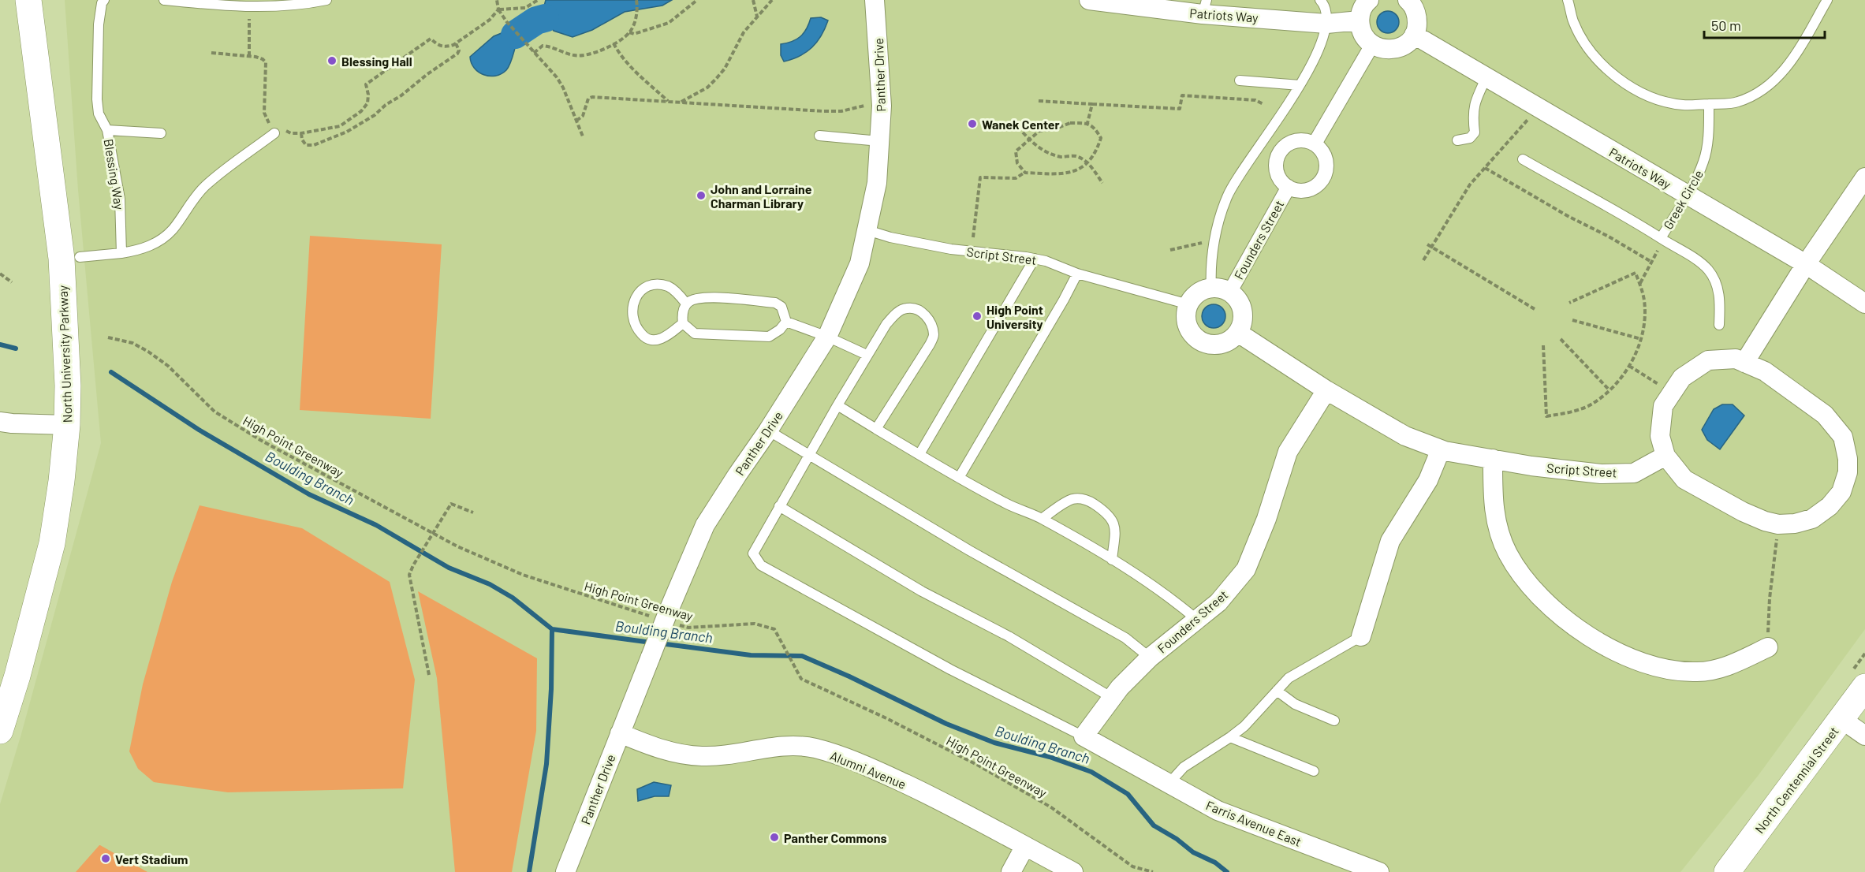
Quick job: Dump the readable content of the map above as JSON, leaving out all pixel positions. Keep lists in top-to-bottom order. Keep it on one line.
{"streets":{"main road":["North University Parkway","North Centennial Street"],"street":["Patriots Way","Panther Drive","Founders Street","Script Street","Alumni Avenue","Farris Avenue East"],"lane":["Blessing Way","Greek Circle"],"path":["High Point Greenway"]},"crossings":[["Patriots Way","Greek Circle"],["Panther Drive","Script Street"],["Panther Drive","High Point Greenway"],["Panther Drive","Alumni Avenue"],["Founders Street","Script Street"],["Founders Street","Farris Avenue East"]],"water":["Boulding Branch"],"places":["Blessing Hall","Wanek Center","John and Lorraine Charman Library","High Point University","Panther Commons","Vert Stadium"],"scale_bar":"50 m"}
